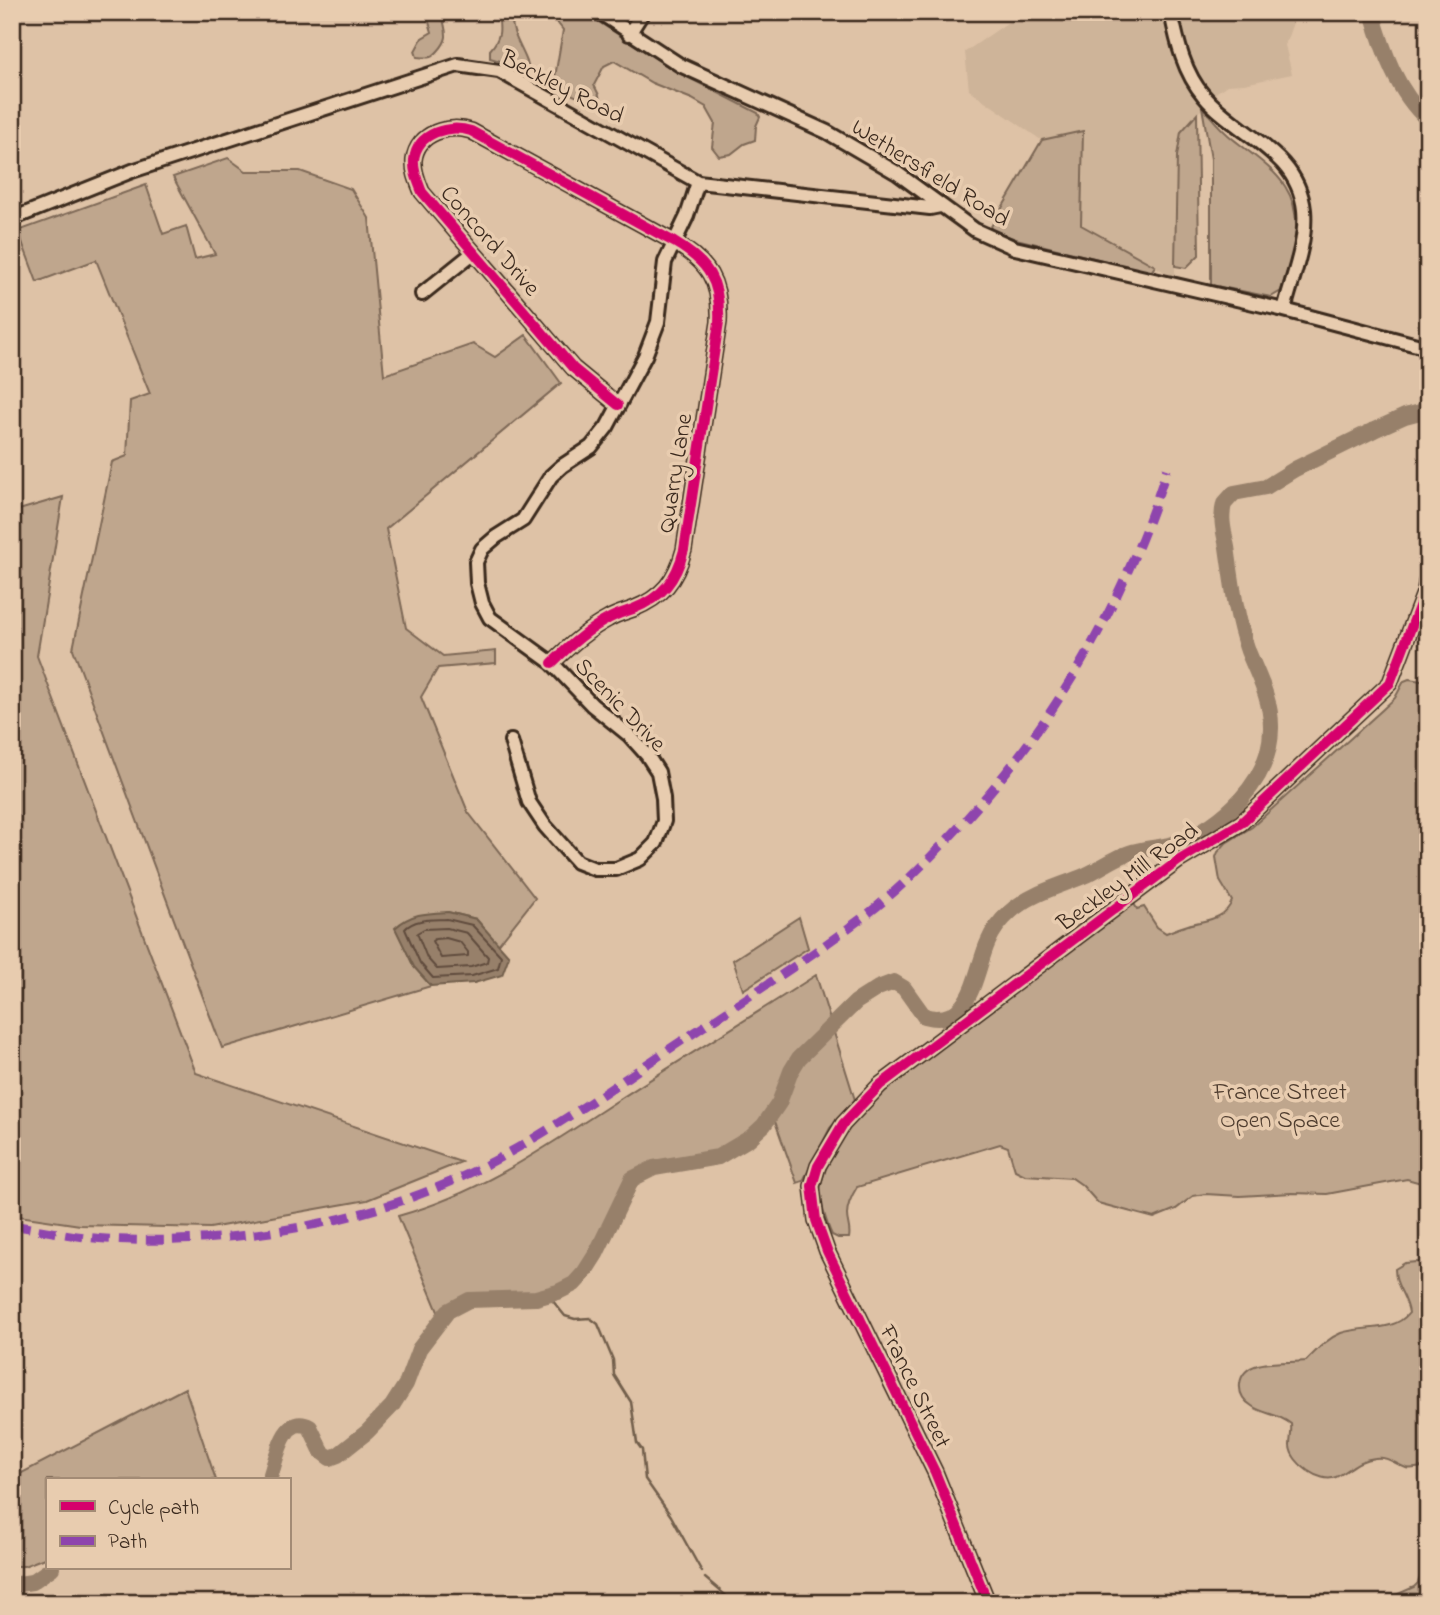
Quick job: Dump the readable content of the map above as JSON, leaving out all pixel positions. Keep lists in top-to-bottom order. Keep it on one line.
{"streets":{"street":["Beckley Road","Wethersfield Road","Concord Drive","Quarry Lane","Scenic Drive","Beckley Mill Road","France Street"]},"crossings":[["Beckley Road","Wethersfield Road"],["Beckley Road","Scenic Drive"],["Concord Drive","Quarry Lane"],["Concord Drive","Scenic Drive"],["Quarry Lane","Scenic Drive"],["Beckley Mill Road","France Street"]],"parks":["France Street Open Space"],"legend":["Cycle path","Path"]}
